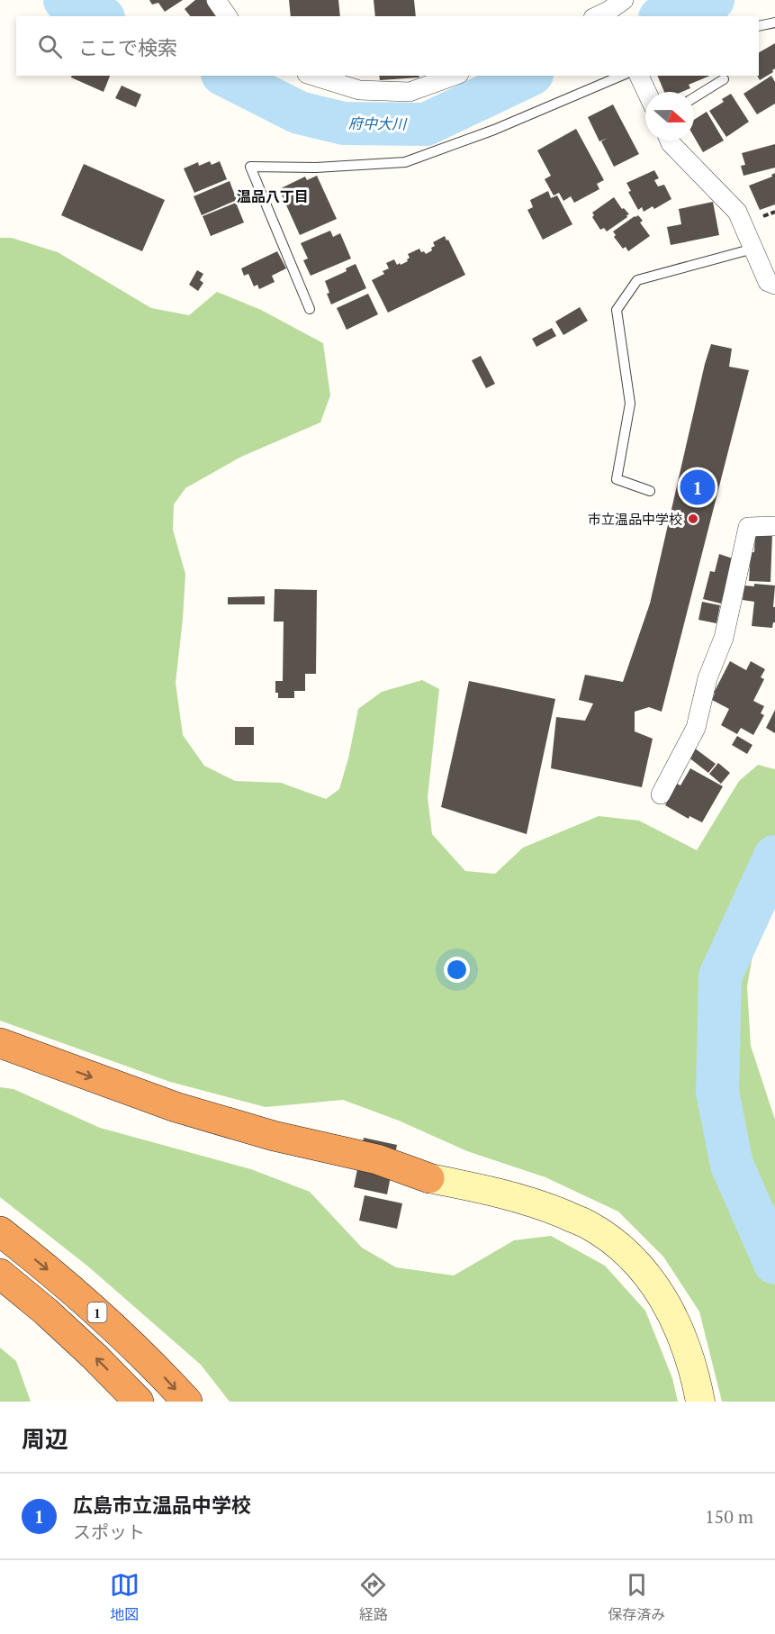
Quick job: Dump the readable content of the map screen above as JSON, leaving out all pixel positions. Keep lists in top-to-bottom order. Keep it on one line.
{"streets":{"highway":["1"]},"districts":["温品八丁目"],"water":["府中大川"],"places":["市立温品中学校"],"north":"right","page":{"search":"ここで検索","pins":"1","heading":"周辺","list":[{"mark":"1","name":"広島市立温品中学校","note":"スポット","value":"150 m"}],"nav":["地図","経路","保存済み"]}}
